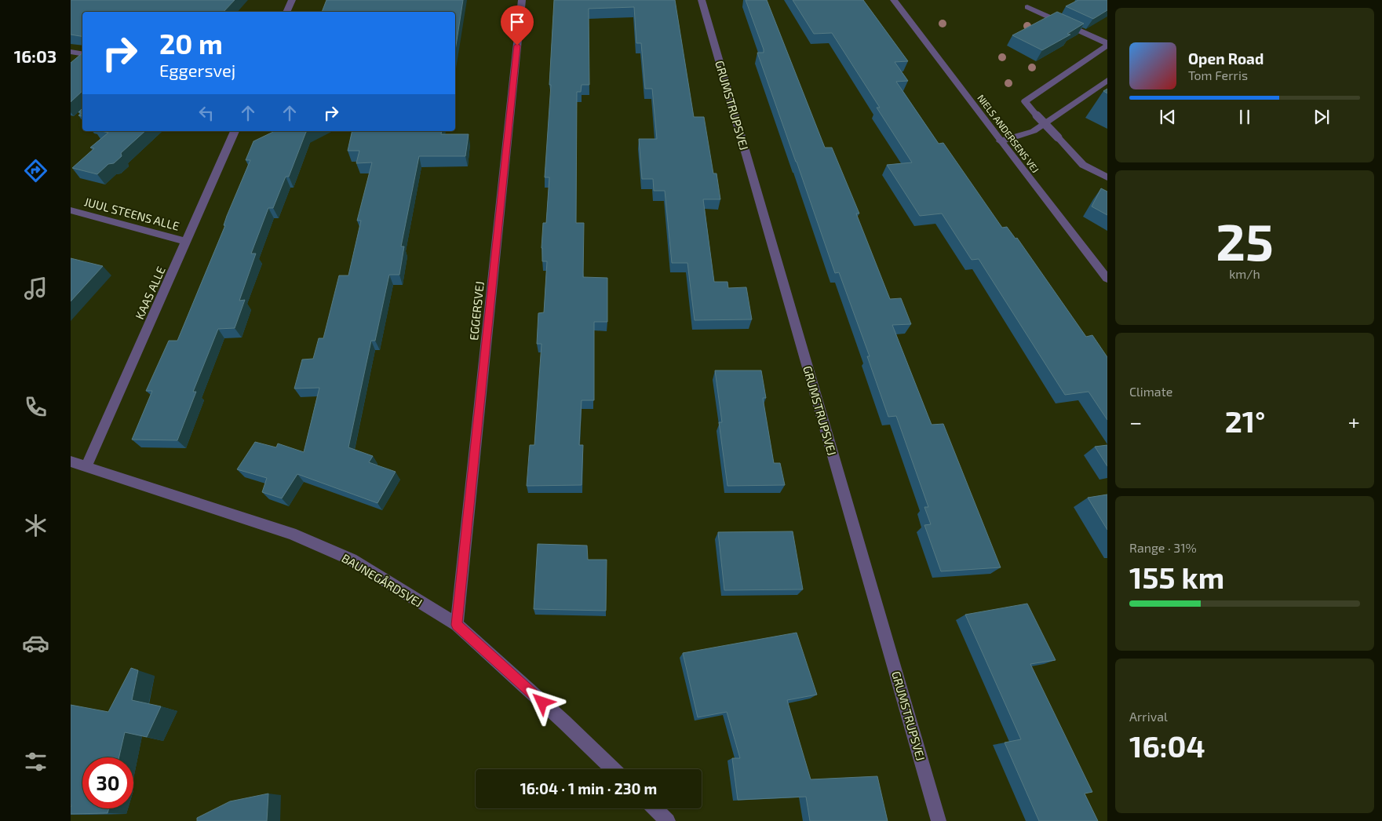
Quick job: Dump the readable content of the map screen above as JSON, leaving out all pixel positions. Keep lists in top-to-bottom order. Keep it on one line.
{"streets":{"street":["GRUMSTRUPSVEJ","NIELS ANDERSENS VEJ","JUUL STEENS ALLE","KAAS ALLE","EGGERSVEJ","BAUNEGÅRDSVEJ"]},"crossings":[["JUUL STEENS ALLE","KAAS ALLE"],["KAAS ALLE","BAUNEGÅRDSVEJ"],["EGGERSVEJ","BAUNEGÅRDSVEJ"]],"page":{"tabs":"16:03","turn":["20 m","Eggersvej"],"song":["Open Road","Tom Ferris"],"tile":[["25","km/h"],"Climate",["Range · 31%","155 km"],["Arrival","16:04"]],"heat":["−","21°","+"],"limit":"30","trip":"16:04 · 1 min · 230 m"}}
